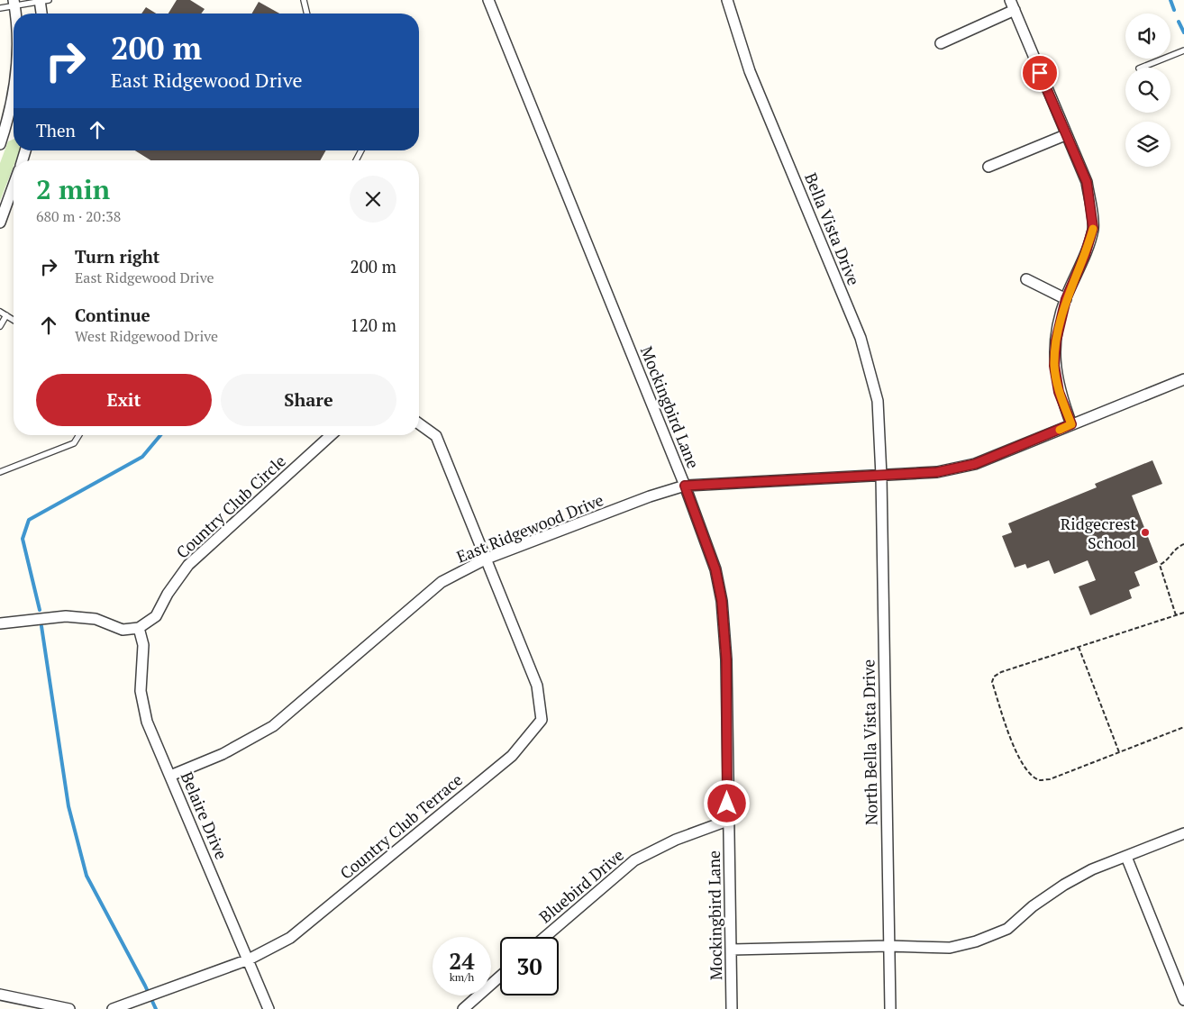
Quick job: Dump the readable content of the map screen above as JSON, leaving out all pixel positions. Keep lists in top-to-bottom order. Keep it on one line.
{"streets":{"street":["Bella Vista Drive","Mockingbird Lane","Country Club Circle","East Ridgewood Drive","North Bella Vista Drive","Belaire Drive","Country Club Terrace","Bluebird Drive"]},"crossings":[["Bella Vista Drive","East Ridgewood Drive"],["Bella Vista Drive","North Bella Vista Drive"],["Mockingbird Lane","East Ridgewood Drive"],["Mockingbird Lane","Bluebird Drive"],["Country Club Circle","Belaire Drive"],["East Ridgewood Drive","North Bella Vista Drive"],["East Ridgewood Drive","Belaire Drive"],["East Ridgewood Drive","Country Club Terrace"],["Belaire Drive","Country Club Terrace"]],"places":["Ridgecrest School"],"page":{"turn":["200 m","East Ridgewood Drive"],"then":"Then","heading":["2 min","680 m · 20:38"],"list":[{"name":"Turn right","note":"East Ridgewood Drive","value":"200 m"},{"name":"Continue","note":"West Ridgewood Drive","value":"120 m"}],"buttons":["Exit","Share"],"speed":"24 km/h","limit":"30"}}
